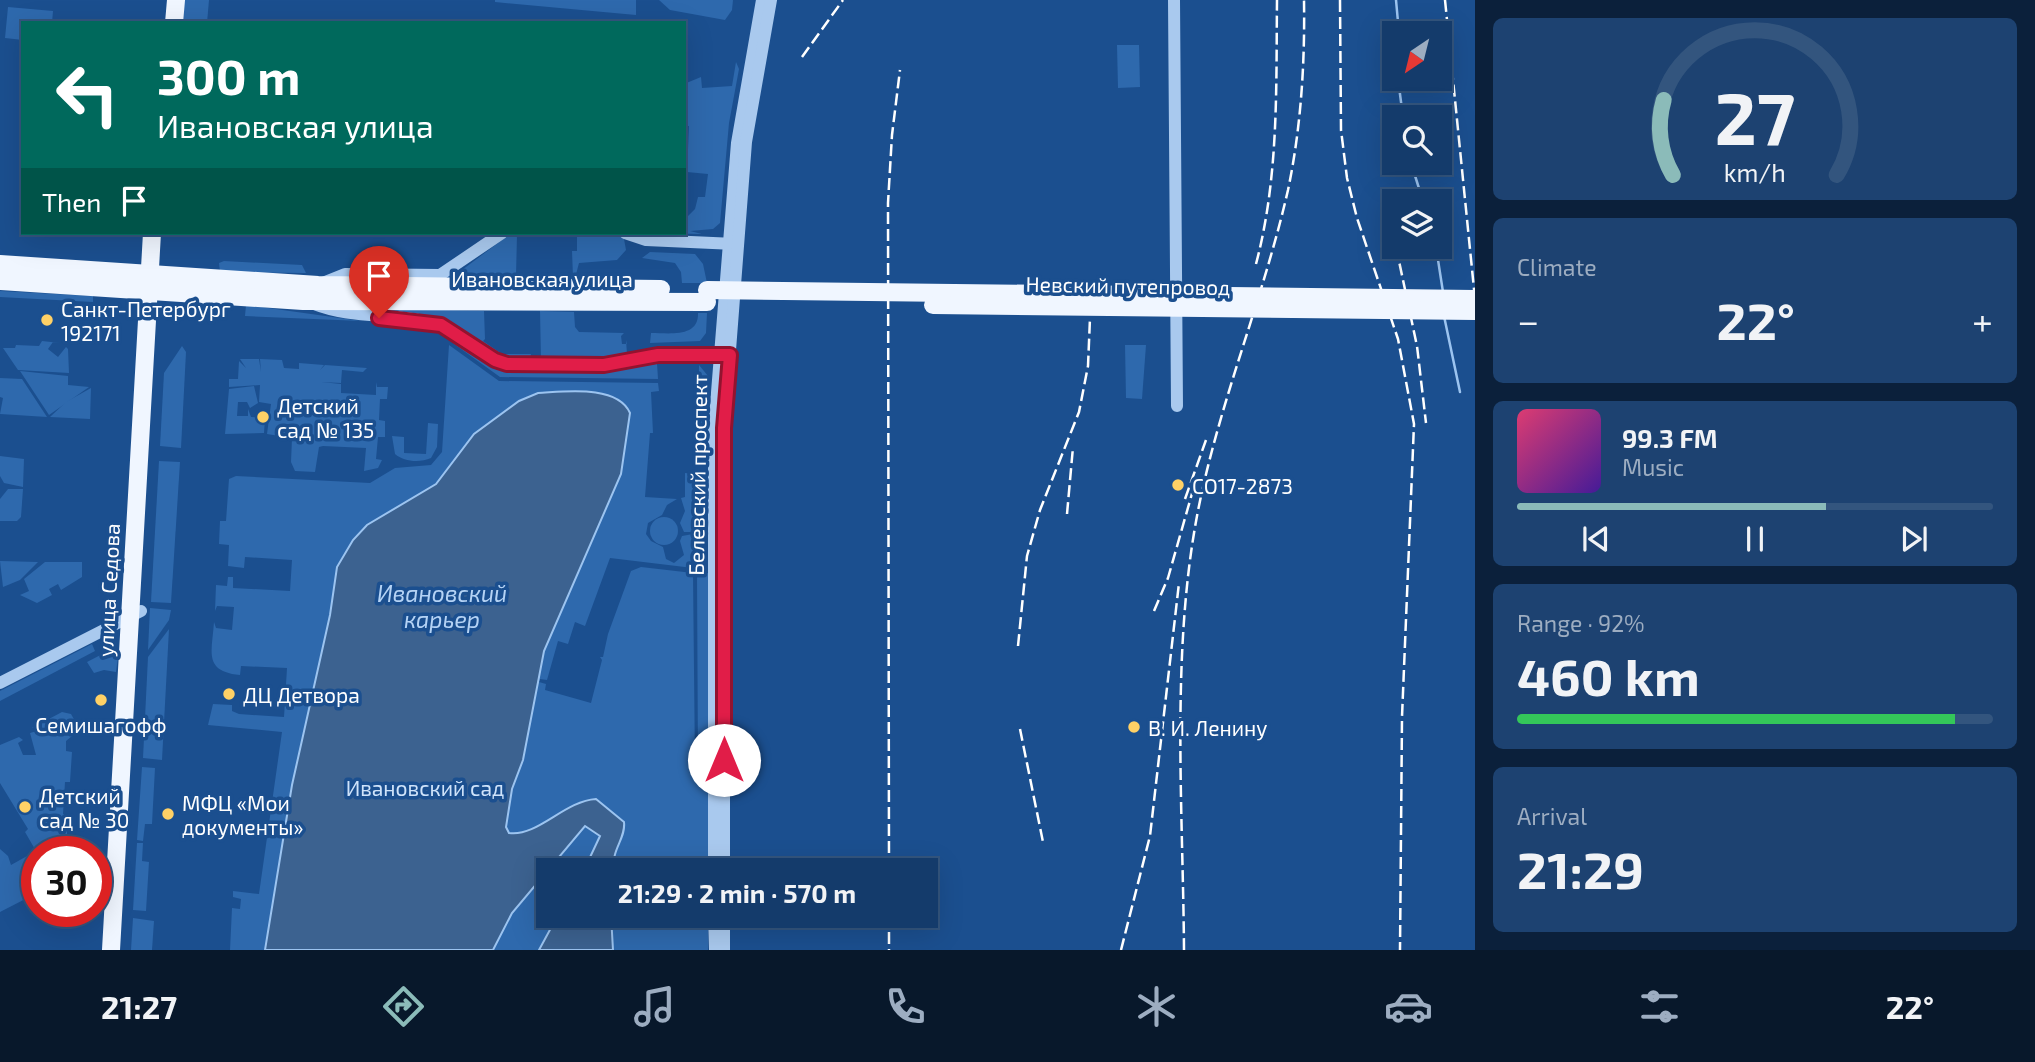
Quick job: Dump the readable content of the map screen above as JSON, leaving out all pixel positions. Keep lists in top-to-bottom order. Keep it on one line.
{"streets":{"main road":["Ивановская улица","Невский путепровод","улица Седова"],"street":["Белевский проспект"]},"crossings":[["Ивановская улица","Невский путепровод"],["Ивановская улица","Белевский проспект"],["Ивановская улица","улица Седова"]],"water":["Ивановский карьер"],"parks":["Ивановский сад"],"places":["Санкт-Петербург 192171","Детский сад № 135","СО17-2873","ДЦ Детвора","Семишагофф","В. И. Ленину","Детский сад № 30","МФЦ «Мои документы»"],"north":"bottom left","page":{"turn":["300 m","Ивановская улица"],"then":"Then","tile":["Climate",["Range · 92%","460 km"],["Arrival","21:29"]],"heat":["−","22°","+"],"song":["99.3 FM","Music"],"limit":"30","trip":"21:29 · 2 min · 570 m","tabs":["21:27","22°"],"gauge":["27","km/h"]}}
